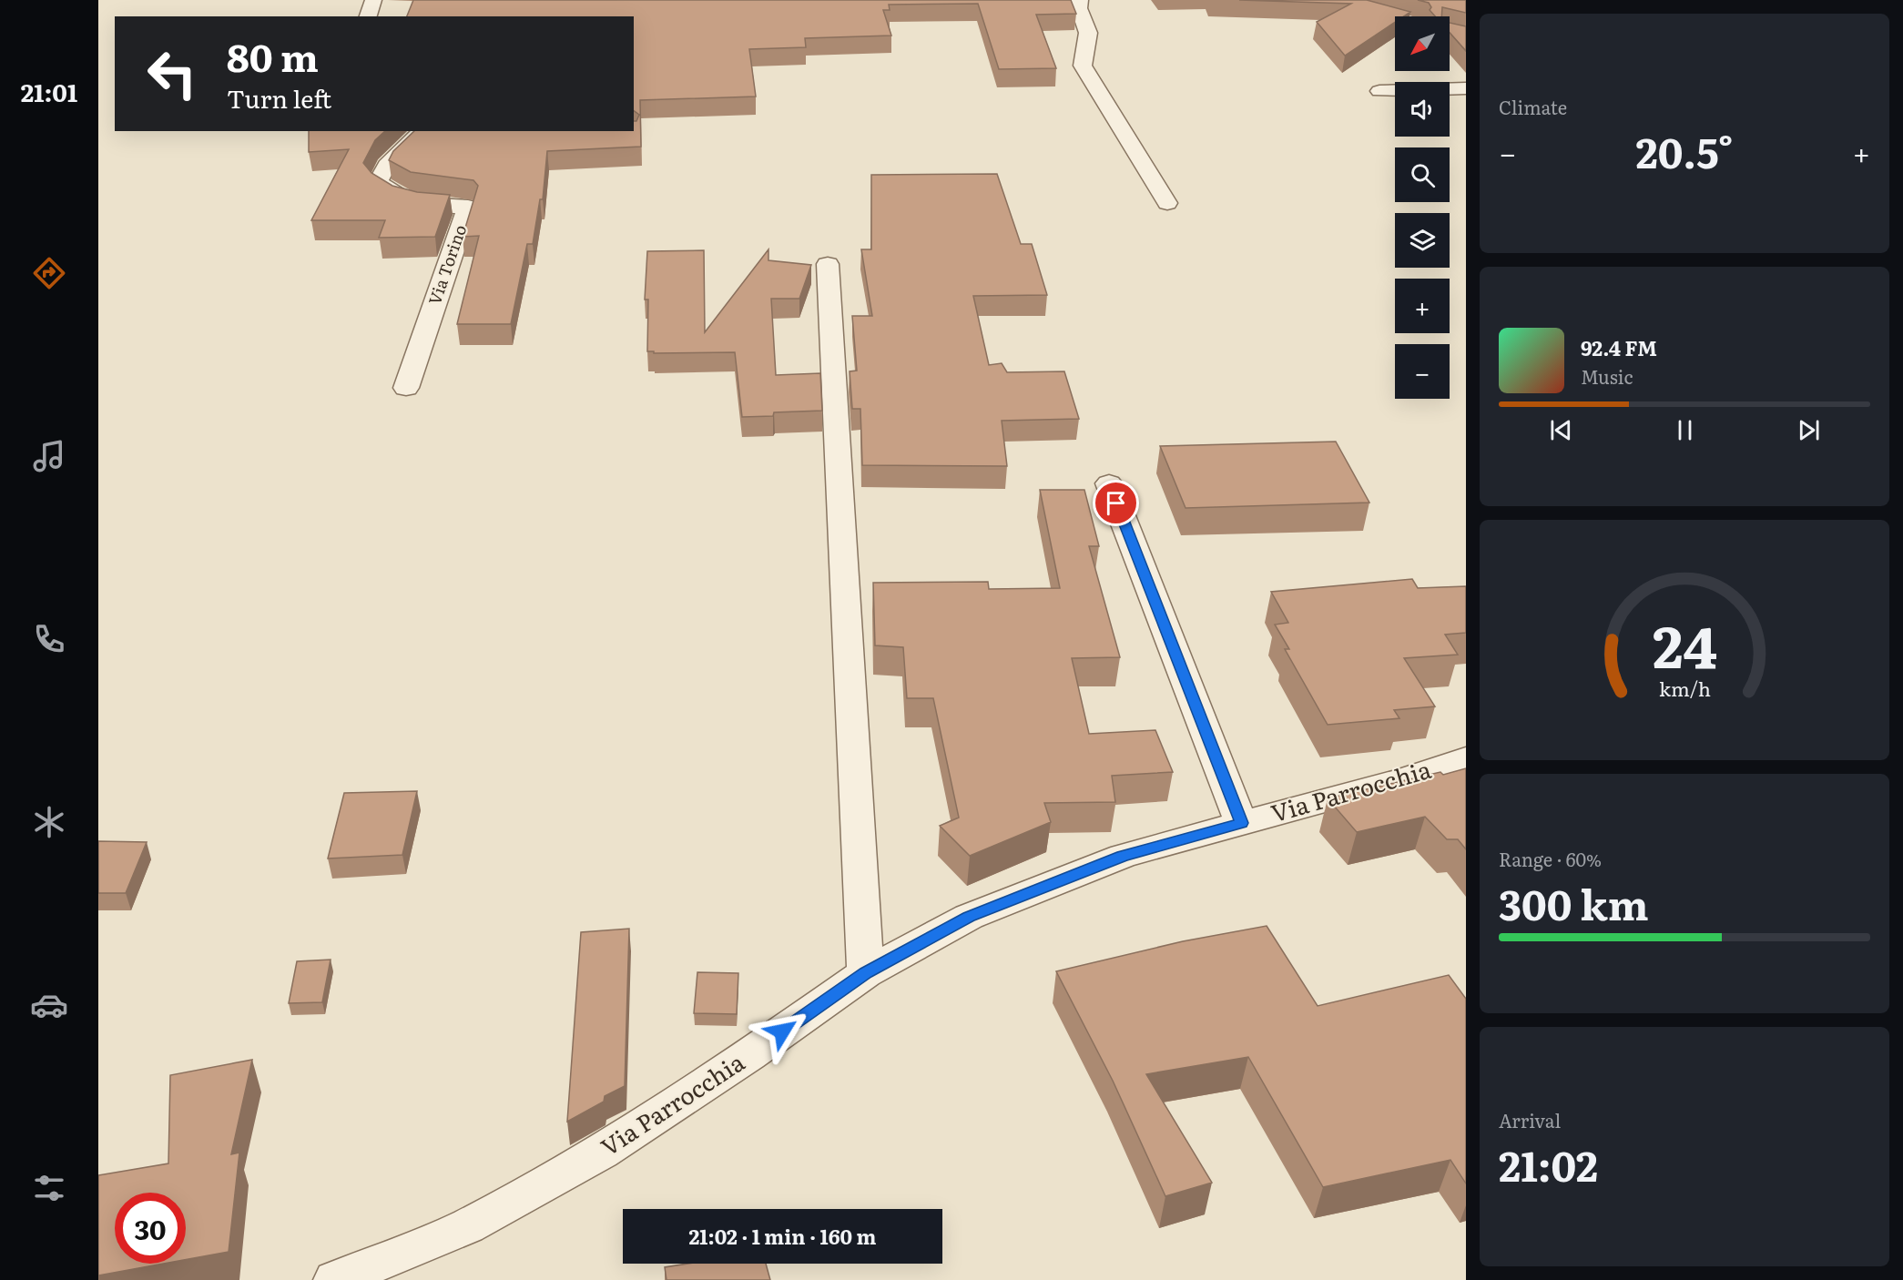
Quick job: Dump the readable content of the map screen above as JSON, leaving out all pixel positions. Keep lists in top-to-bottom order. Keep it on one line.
{"streets":{"street":["Via Torino","Via Parrocchia"]},"north":"bottom left","page":{"tabs":"21:01","tile":["Climate",["Range · 60%","300 km"],["Arrival","21:02"]],"map_buttons":["+","−"],"turn":["80 m","Turn left"],"heat":["−","20.5°","+"],"song":["92.4 FM","Music"],"limit":"30","trip":"21:02 · 1 min · 160 m","gauge":["24","km/h"]}}
